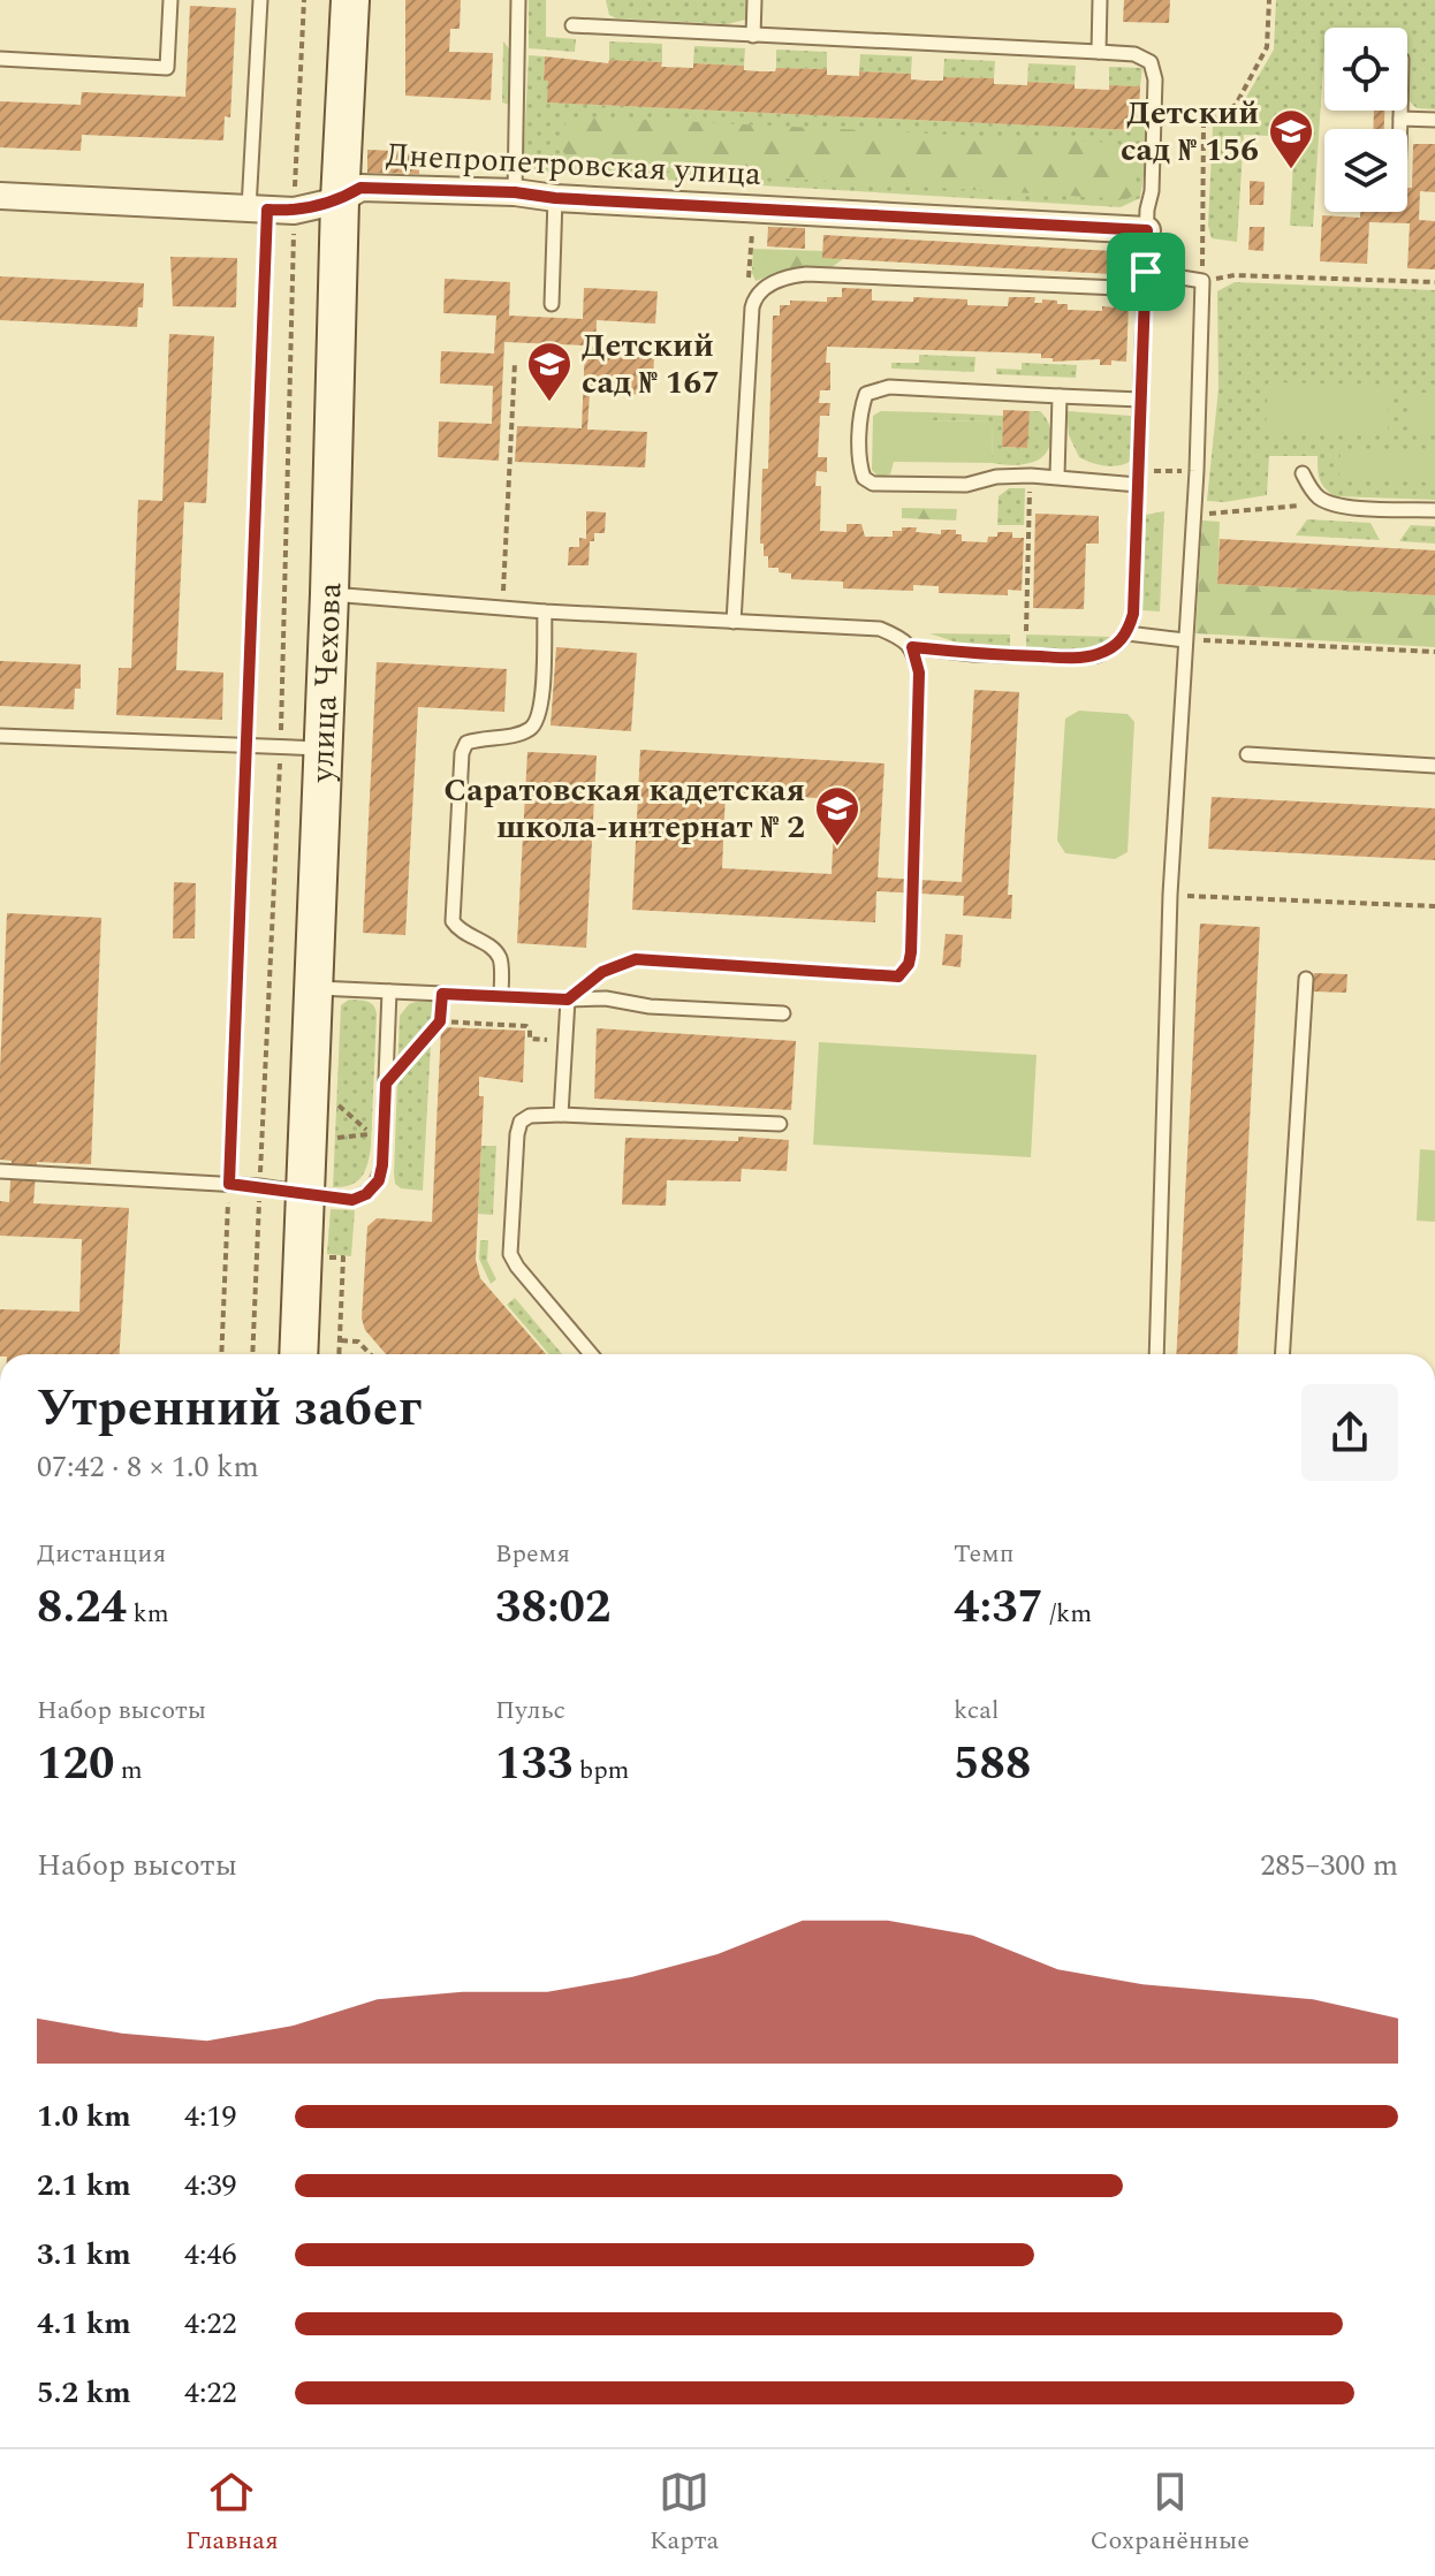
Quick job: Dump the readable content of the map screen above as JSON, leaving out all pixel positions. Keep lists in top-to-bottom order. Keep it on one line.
{"streets":{"street":["Днепропетровская улица","улица Чехова"]},"crossings":[["Днепропетровская улица","улица Чехова"]],"places":{"school or university":["Детский сад № 156","Детский сад № 167","Саратовская кадетская школа-интернат № 2"]},"page":{"heading":["Утренний забег","07:42 · 8 × 1.0 km"],"stats":[["Дистанция","8.24 km"],["Время","38:02"],["Темп","4:37 /km"],["Набор высоты","120 m"],["Пульс","133 bpm"],["kcal","588"]],"chart":["Набор высоты","285–300 m"],"list":[{"name":"1.0 km","note":"4:19"},{"name":"2.1 km","note":"4:39"},{"name":"3.1 km","note":"4:46"},{"name":"4.1 km","note":"4:22"},{"name":"5.2 km","note":"4:22"}],"tabs":["Главная","Карта","Сохранённые"]}}
